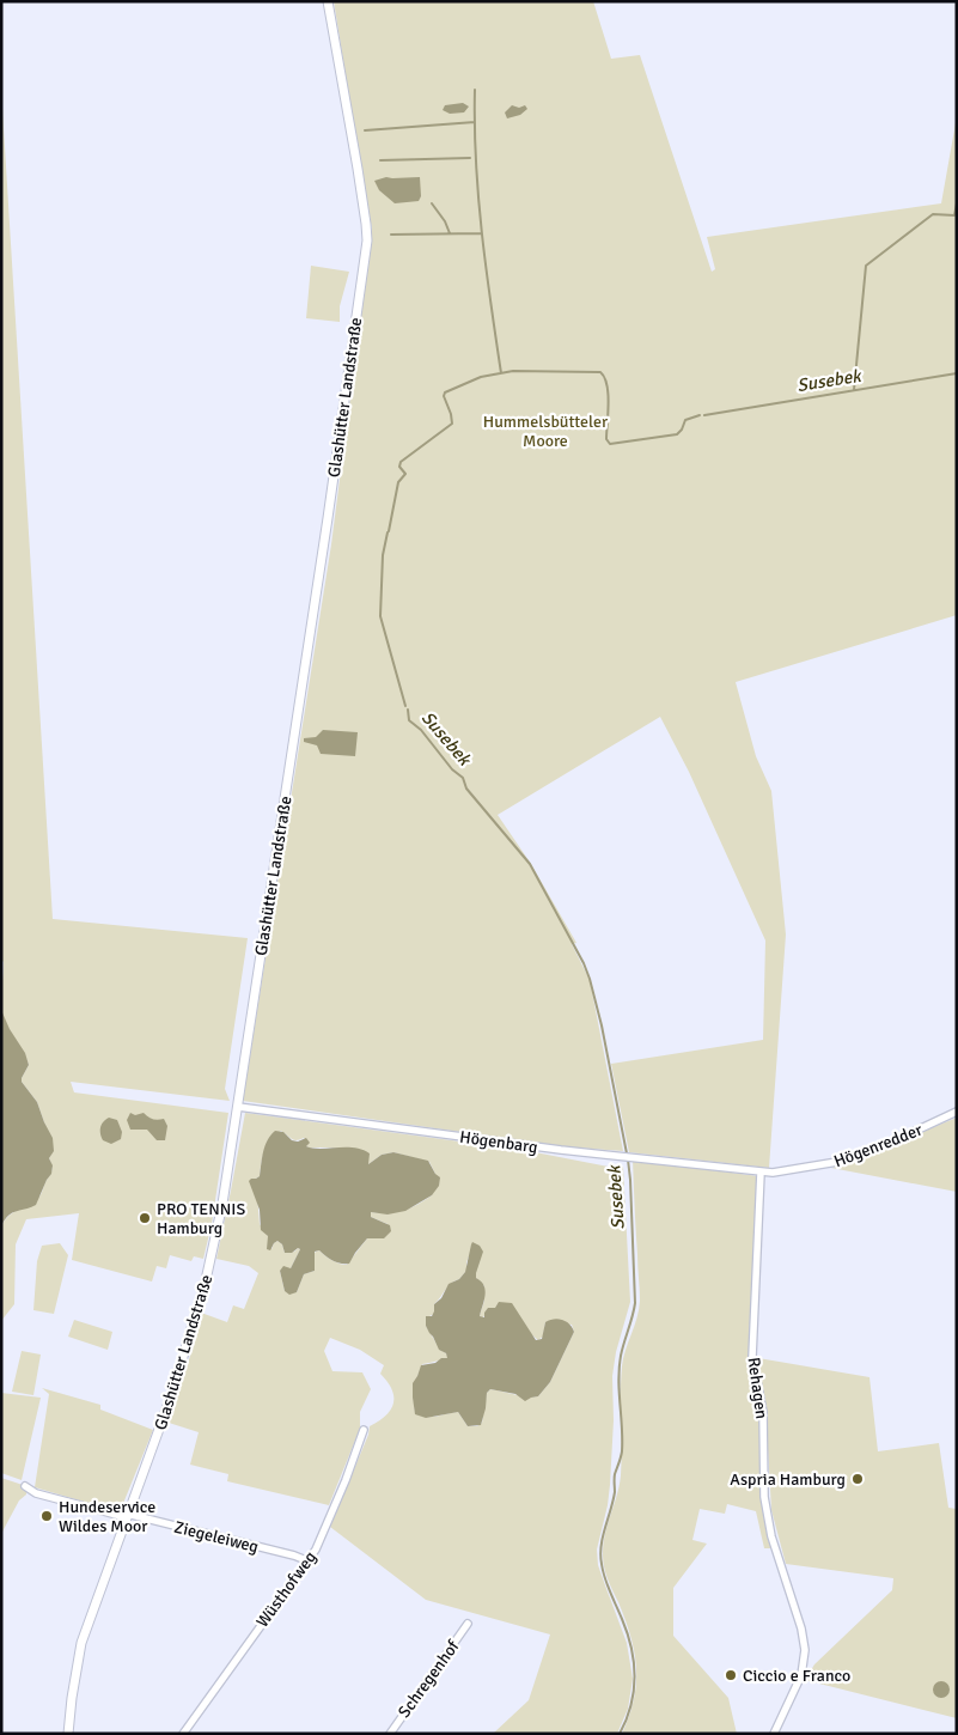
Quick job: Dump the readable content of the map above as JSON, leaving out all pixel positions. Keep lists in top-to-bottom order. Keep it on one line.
{"streets":{"street":["Glashütter Landstraße","Högenbarg","Högenredder","Rehagen","Ziegeleiweg","Wüsthofweg","Schregenhof"]},"crossings":[["Glashütter Landstraße","Högenbarg"],["Glashütter Landstraße","Ziegeleiweg"],["Högenbarg","Högenredder"],["Högenbarg","Rehagen"],["Högenredder","Rehagen"],["Ziegeleiweg","Wüsthofweg"]],"water":["Susebek"],"parks":["Hummelsbütteler Moore"],"places":["PRO TENNIS Hamburg","Aspria Hamburg","Hundeservice Wildes Moor","Ciccio e Franco"]}
